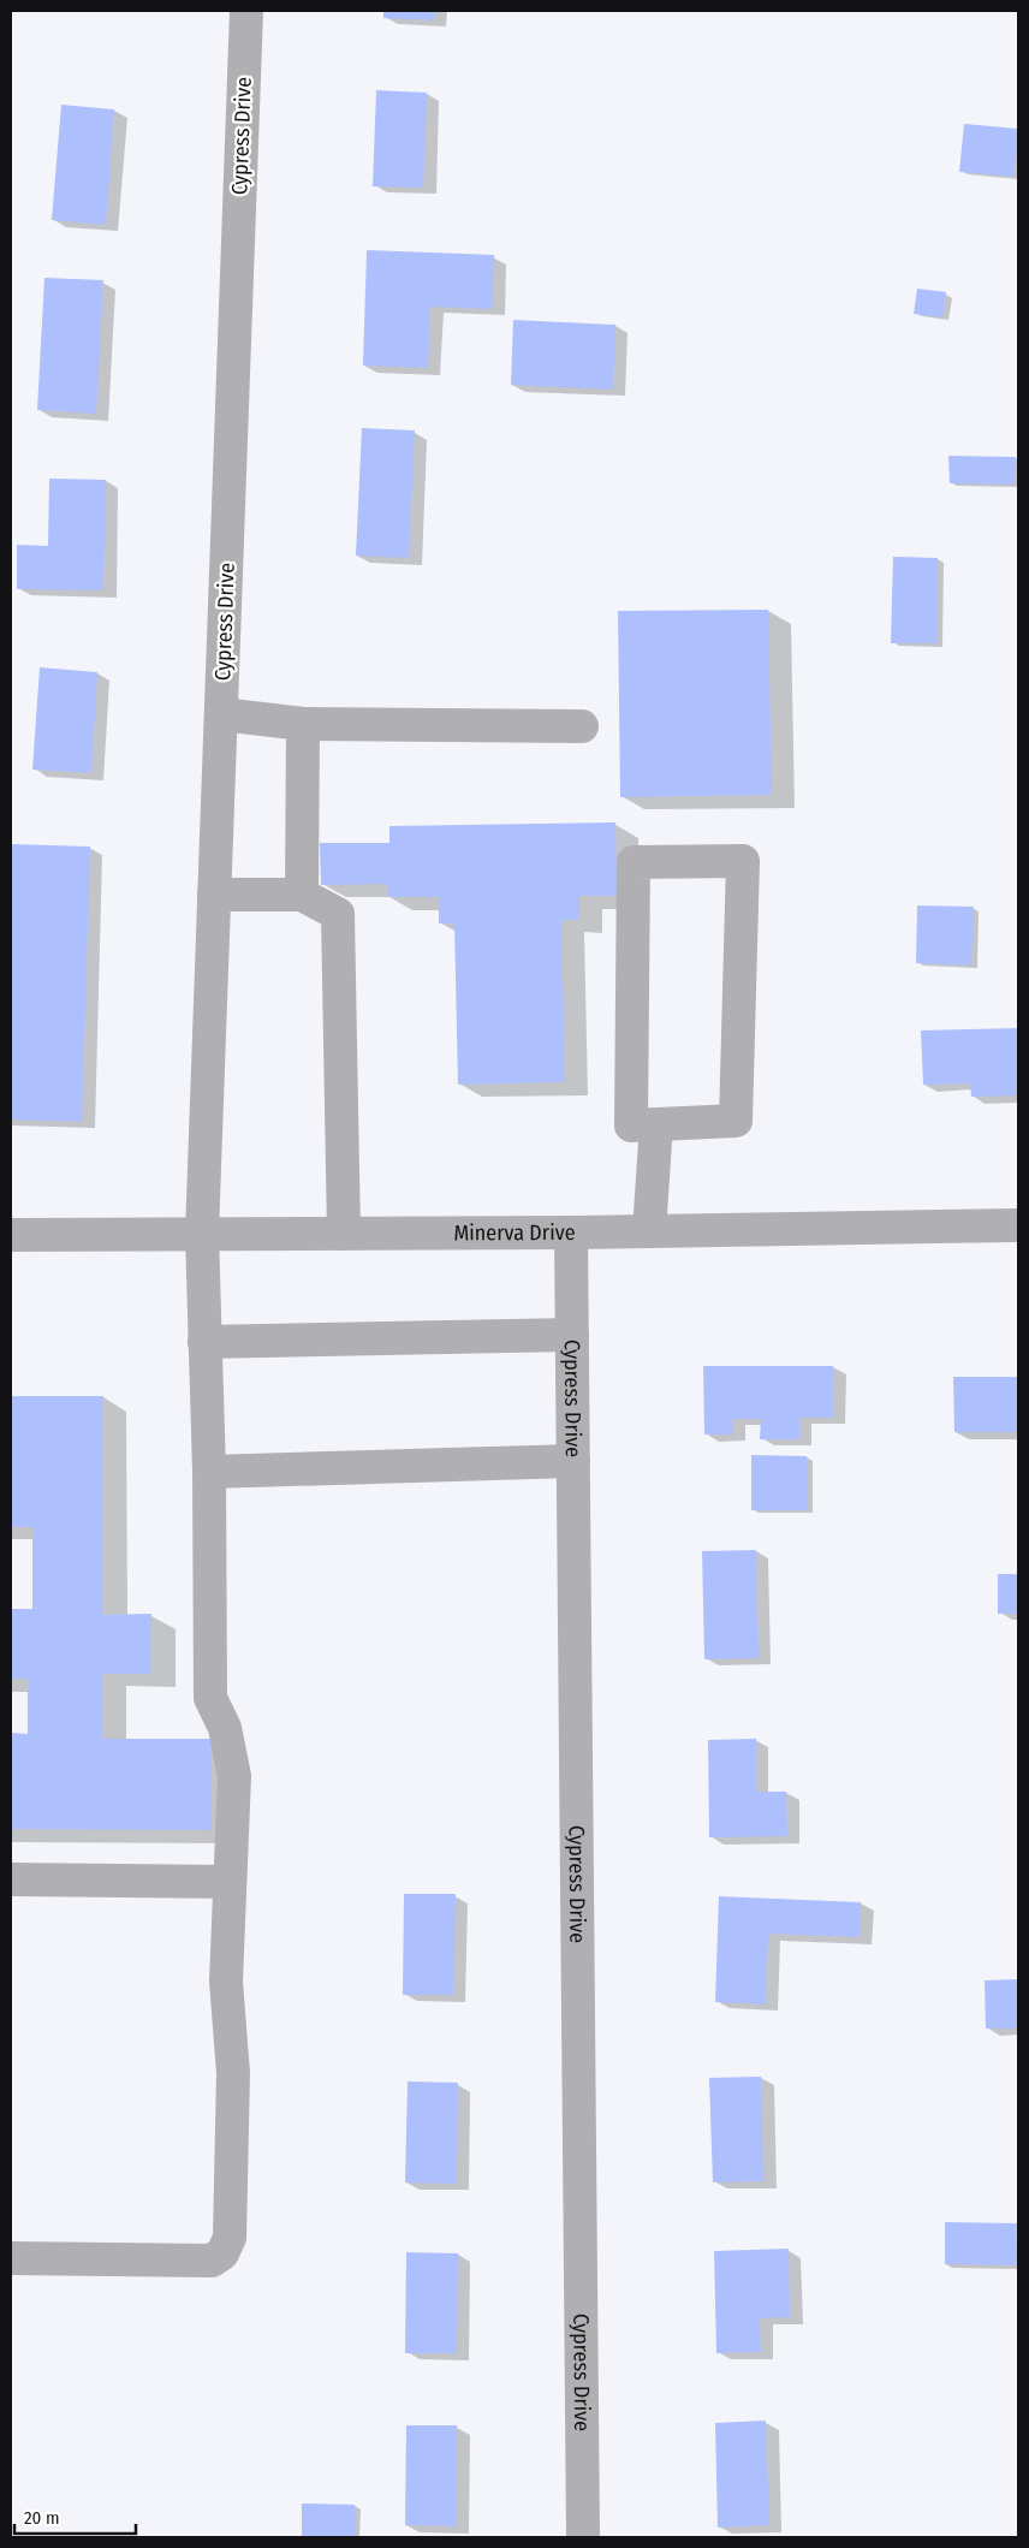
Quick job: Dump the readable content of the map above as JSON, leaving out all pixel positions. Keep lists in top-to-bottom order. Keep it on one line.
{"streets":{"street":["Cypress Drive","Minerva Drive"]},"crossings":[["Cypress Drive","Minerva Drive"]],"scale_bar":"20 m"}
